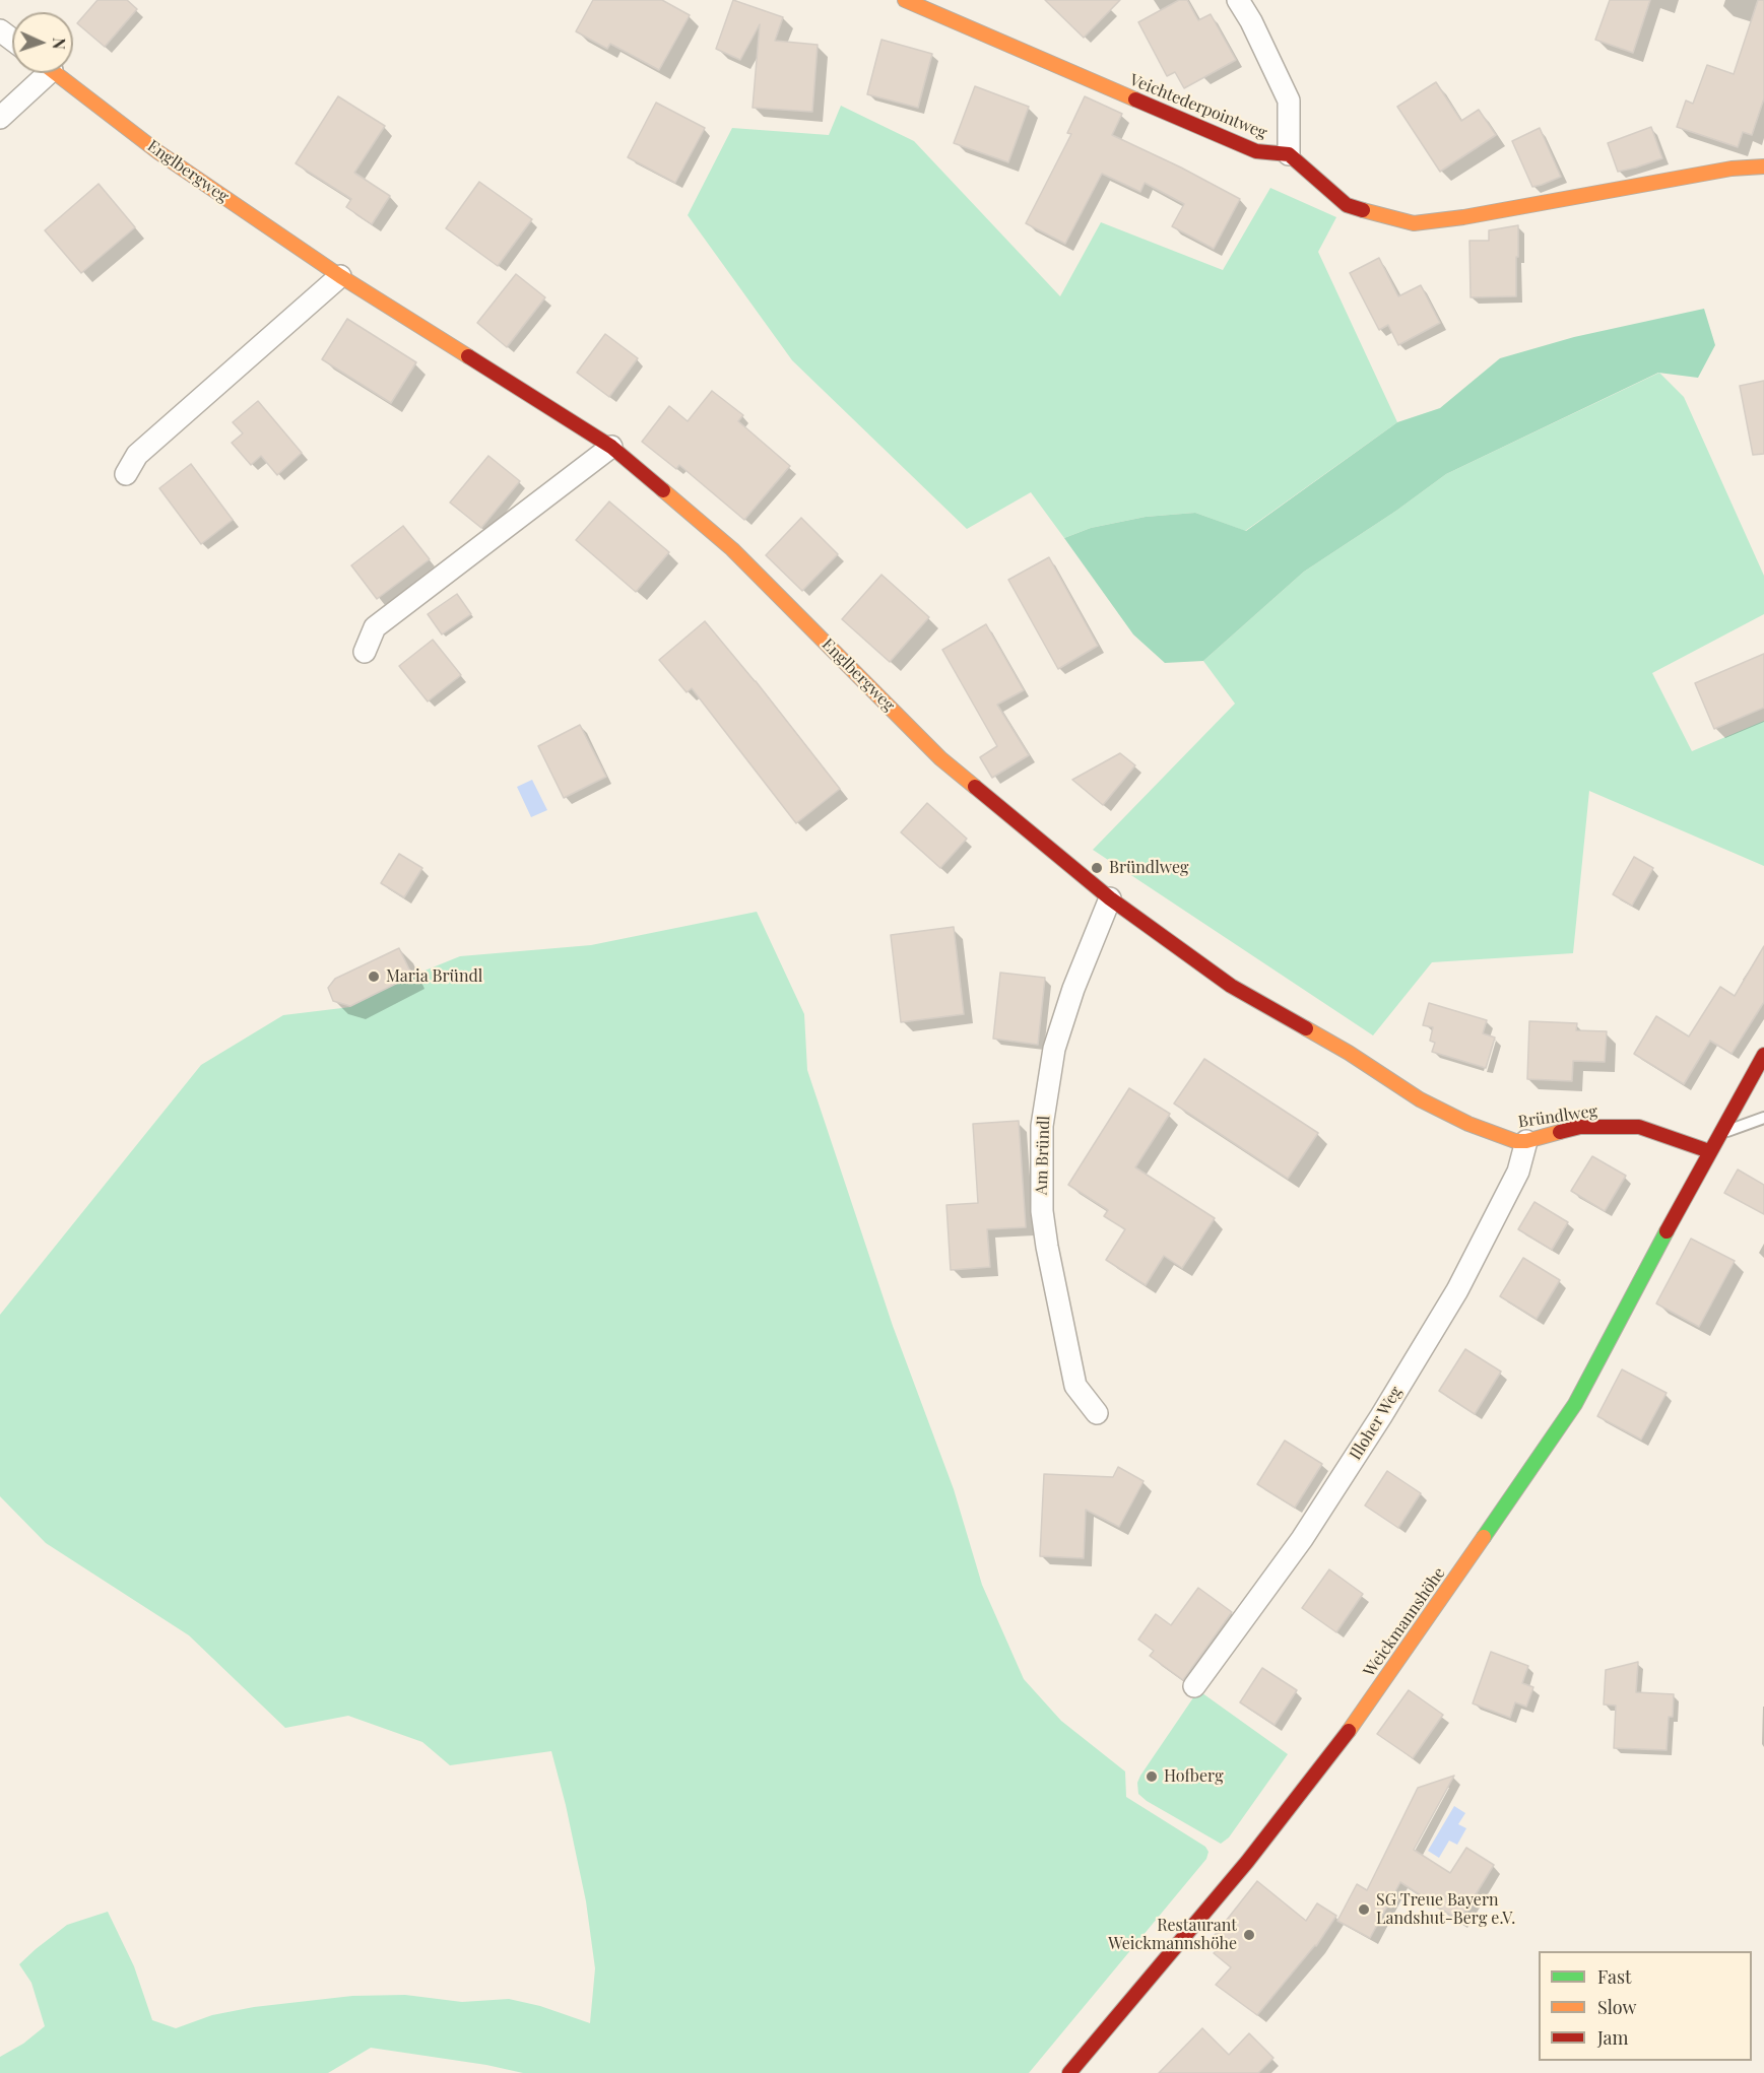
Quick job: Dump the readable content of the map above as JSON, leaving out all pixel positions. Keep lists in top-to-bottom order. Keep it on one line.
{"streets":{"street":["Veichtederpointweg","Englbergweg","Bründlweg","Am Bründl","Illoher Weg","Weickmannshöhe"]},"crossings":[["Englbergweg","Bründlweg"],["Englbergweg","Am Bründl"],["Bründlweg","Am Bründl"],["Bründlweg","Illoher Weg"],["Bründlweg","Weickmannshöhe"]],"places":["Bründlweg","Maria Bründl","Hofberg","SG Treue Bayern Landshut-Berg e.V.","Restaurant Weickmannshöhe"],"legend":["Fast","Slow","Jam"],"north":"right"}
